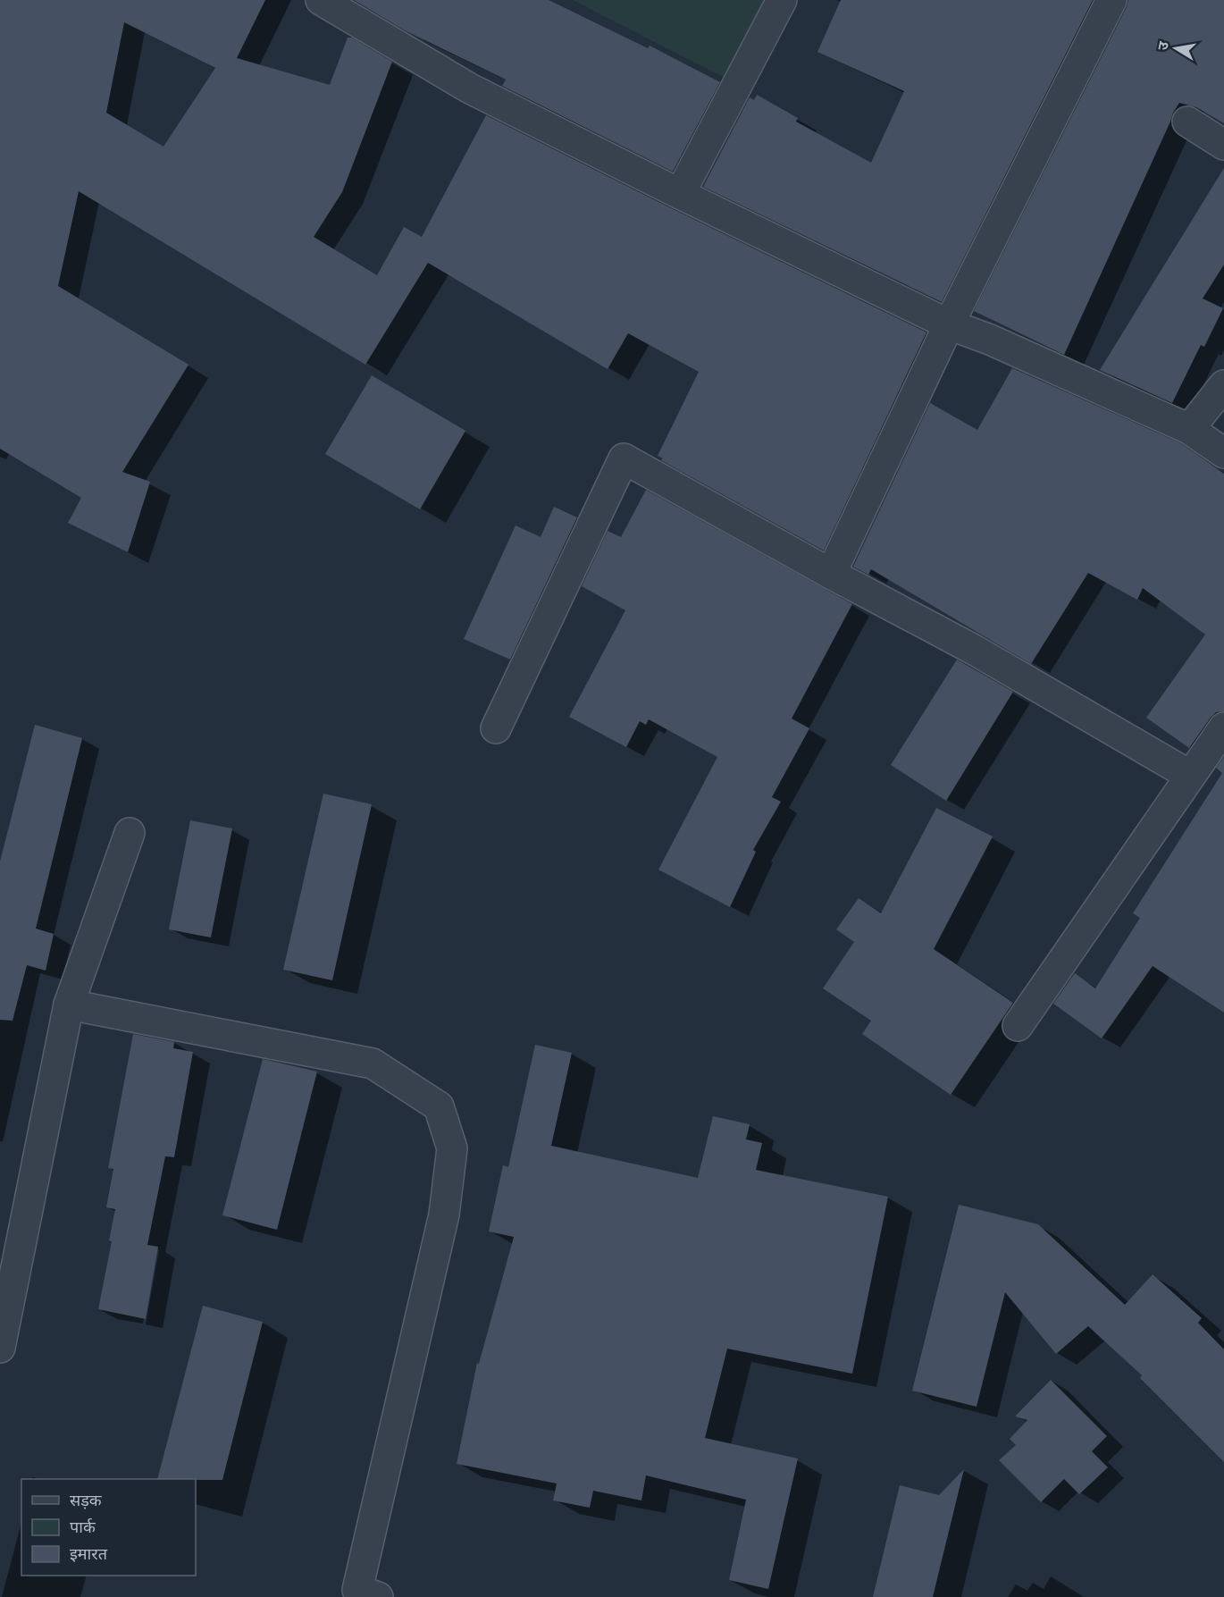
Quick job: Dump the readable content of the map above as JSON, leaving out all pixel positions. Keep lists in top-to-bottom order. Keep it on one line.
{"legend":["सड़क","पार्क","इमारत"],"north":"left"}
